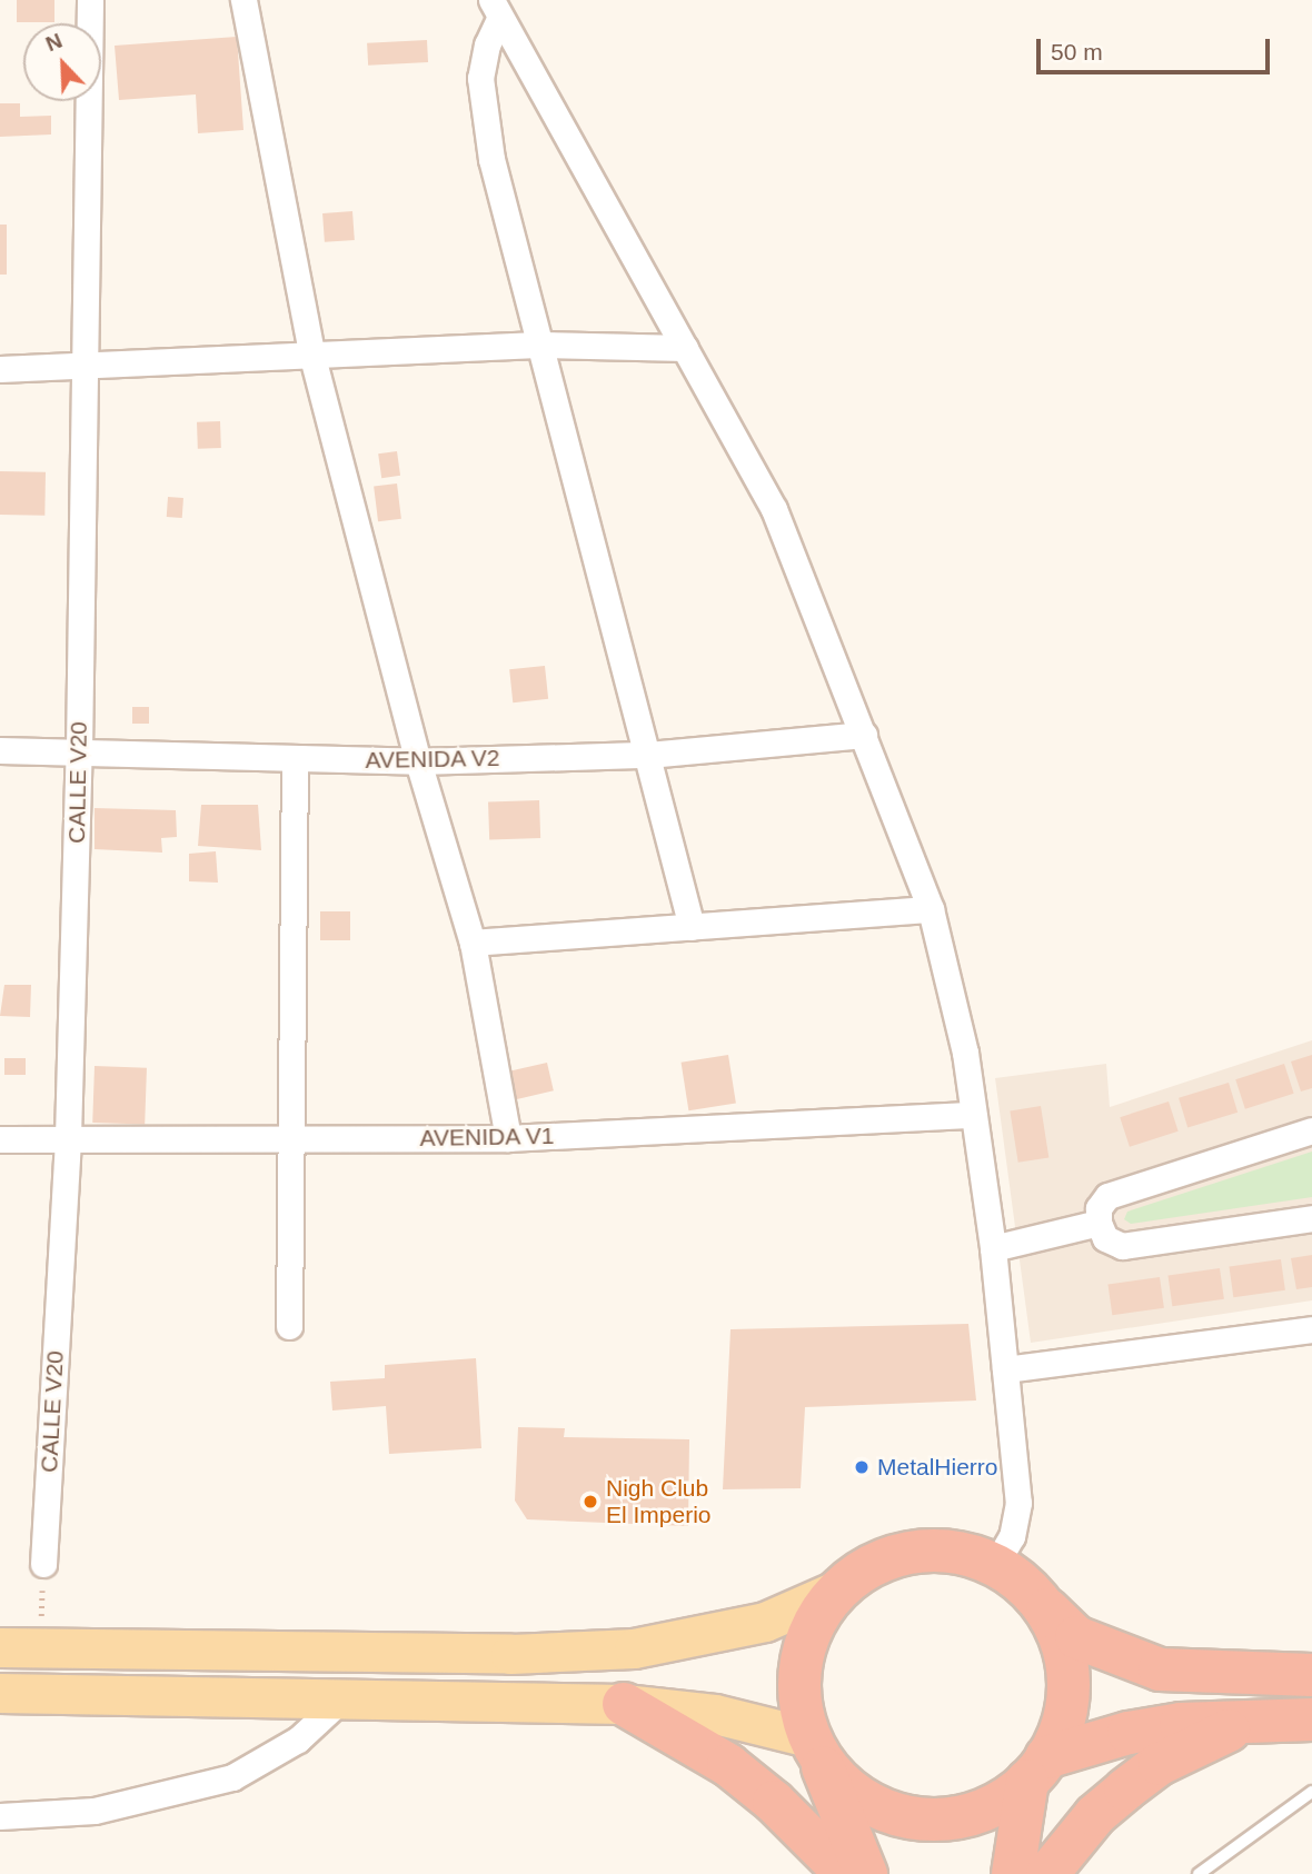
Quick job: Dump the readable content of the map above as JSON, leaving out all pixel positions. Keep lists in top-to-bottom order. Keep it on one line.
{"streets":{"street":["AVENIDA V2","CALLE V20","AVENIDA V1"]},"crossings":[["AVENIDA V2","CALLE V20"],["CALLE V20","AVENIDA V1"]],"places":["MetalHierro","Nigh Club El Imperio"],"scale_bar":"50 m","north":"top left"}
